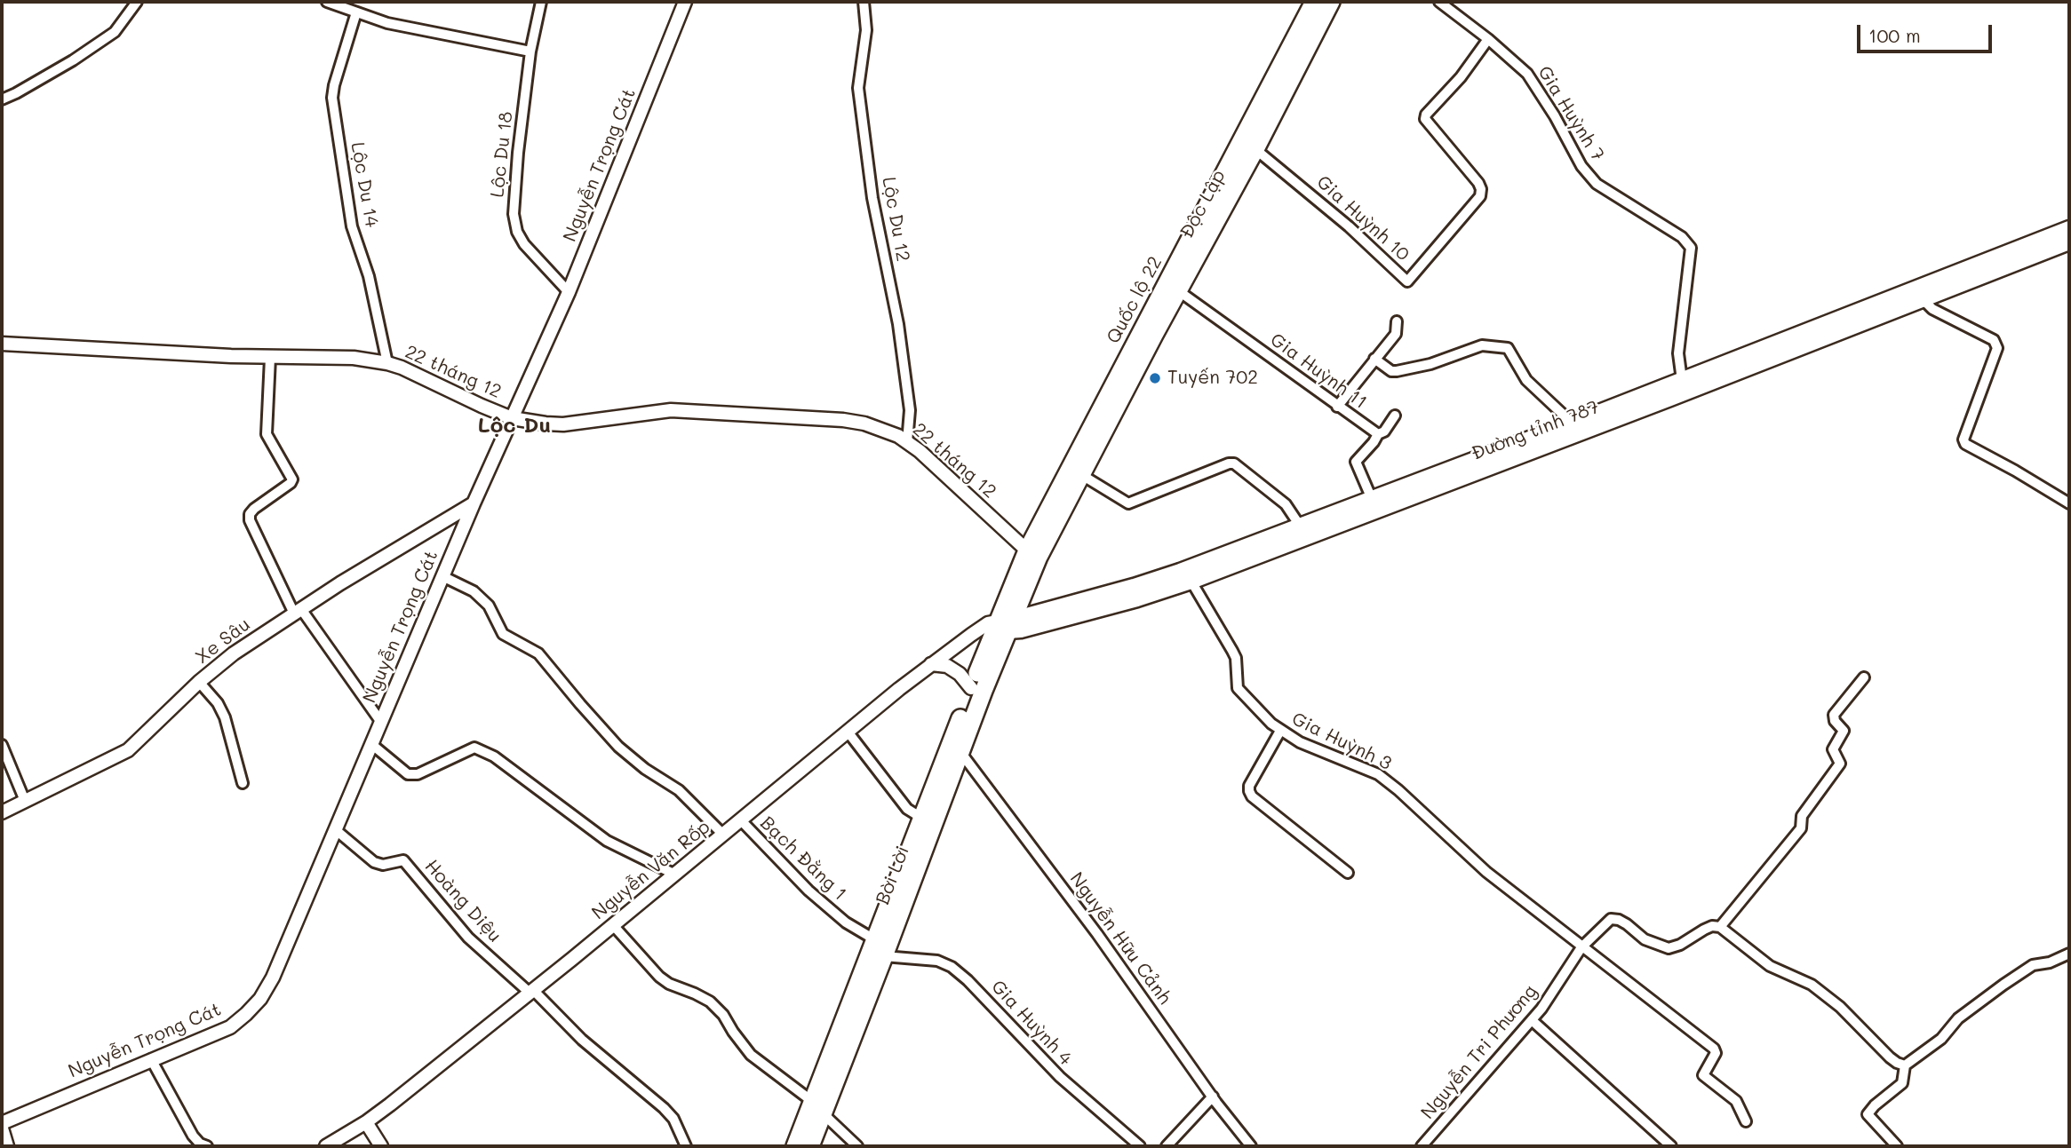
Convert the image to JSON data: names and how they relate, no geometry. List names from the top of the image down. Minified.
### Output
{"streets":{"highway":["Độc Lập","Quốc lộ 22","Bời Lời"],"main road":["Đường tỉnh 787"],"street":["Gia Huỳnh 7","Lộc Du 18","Nguyễn Trọng Cát","Lộc Du 14","Gia Huỳnh 10","Lộc Du 12","Gia Huỳnh 11","22 tháng 12","Xe Sâu","Gia Huỳnh 3","Bạch Đằng 1","Nguyễn Văn Rốp","Hoàng Diệu","Nguyễn Hữu Cảnh","Gia Huỳnh 4","Nguyễn Tri Phương"]},"crossings":[["Gia Huỳnh 7","Gia Huỳnh 10"],["Gia Huỳnh 7","Đường tỉnh 787"],["Lộc Du 18","Nguyễn Trọng Cát"],["Nguyễn Trọng Cát","22 tháng 12"],["Nguyễn Trọng Cát","Xe Sâu"],["Nguyễn Trọng Cát","Hoàng Diệu"],["Lộc Du 14","22 tháng 12"],["Độc Lập","Gia Huỳnh 10"],["Độc Lập","Quốc lộ 22"],["Độc Lập","Gia Huỳnh 11"],["Độc Lập","22 tháng 12"],["Lộc Du 12","22 tháng 12"],["Quốc lộ 22","22 tháng 12"],["Quốc lộ 22","Đường tỉnh 787"],["Quốc lộ 22","Nguyễn Văn Rốp"],["Quốc lộ 22","Bời Lời"],["Đường tỉnh 787","Gia Huỳnh 3"],["Đường tỉnh 787","Nguyễn Văn Rốp"],["Đường tỉnh 787","Bời Lời"],["Gia Huỳnh 3","Nguyễn Tri Phương"],["Bạch Đằng 1","Nguyễn Văn Rốp"],["Bạch Đằng 1","Bời Lời"],["Nguyễn Văn Rốp","Bời Lời"],["Nguyễn Văn Rốp","Hoàng Diệu"],["Bời Lời","Nguyễn Hữu Cảnh"],["Bời Lời","Gia Huỳnh 4"]],"districts":["Lộc Du"],"places":["Tuyến 702"],"scale_bar":"100 m"}
